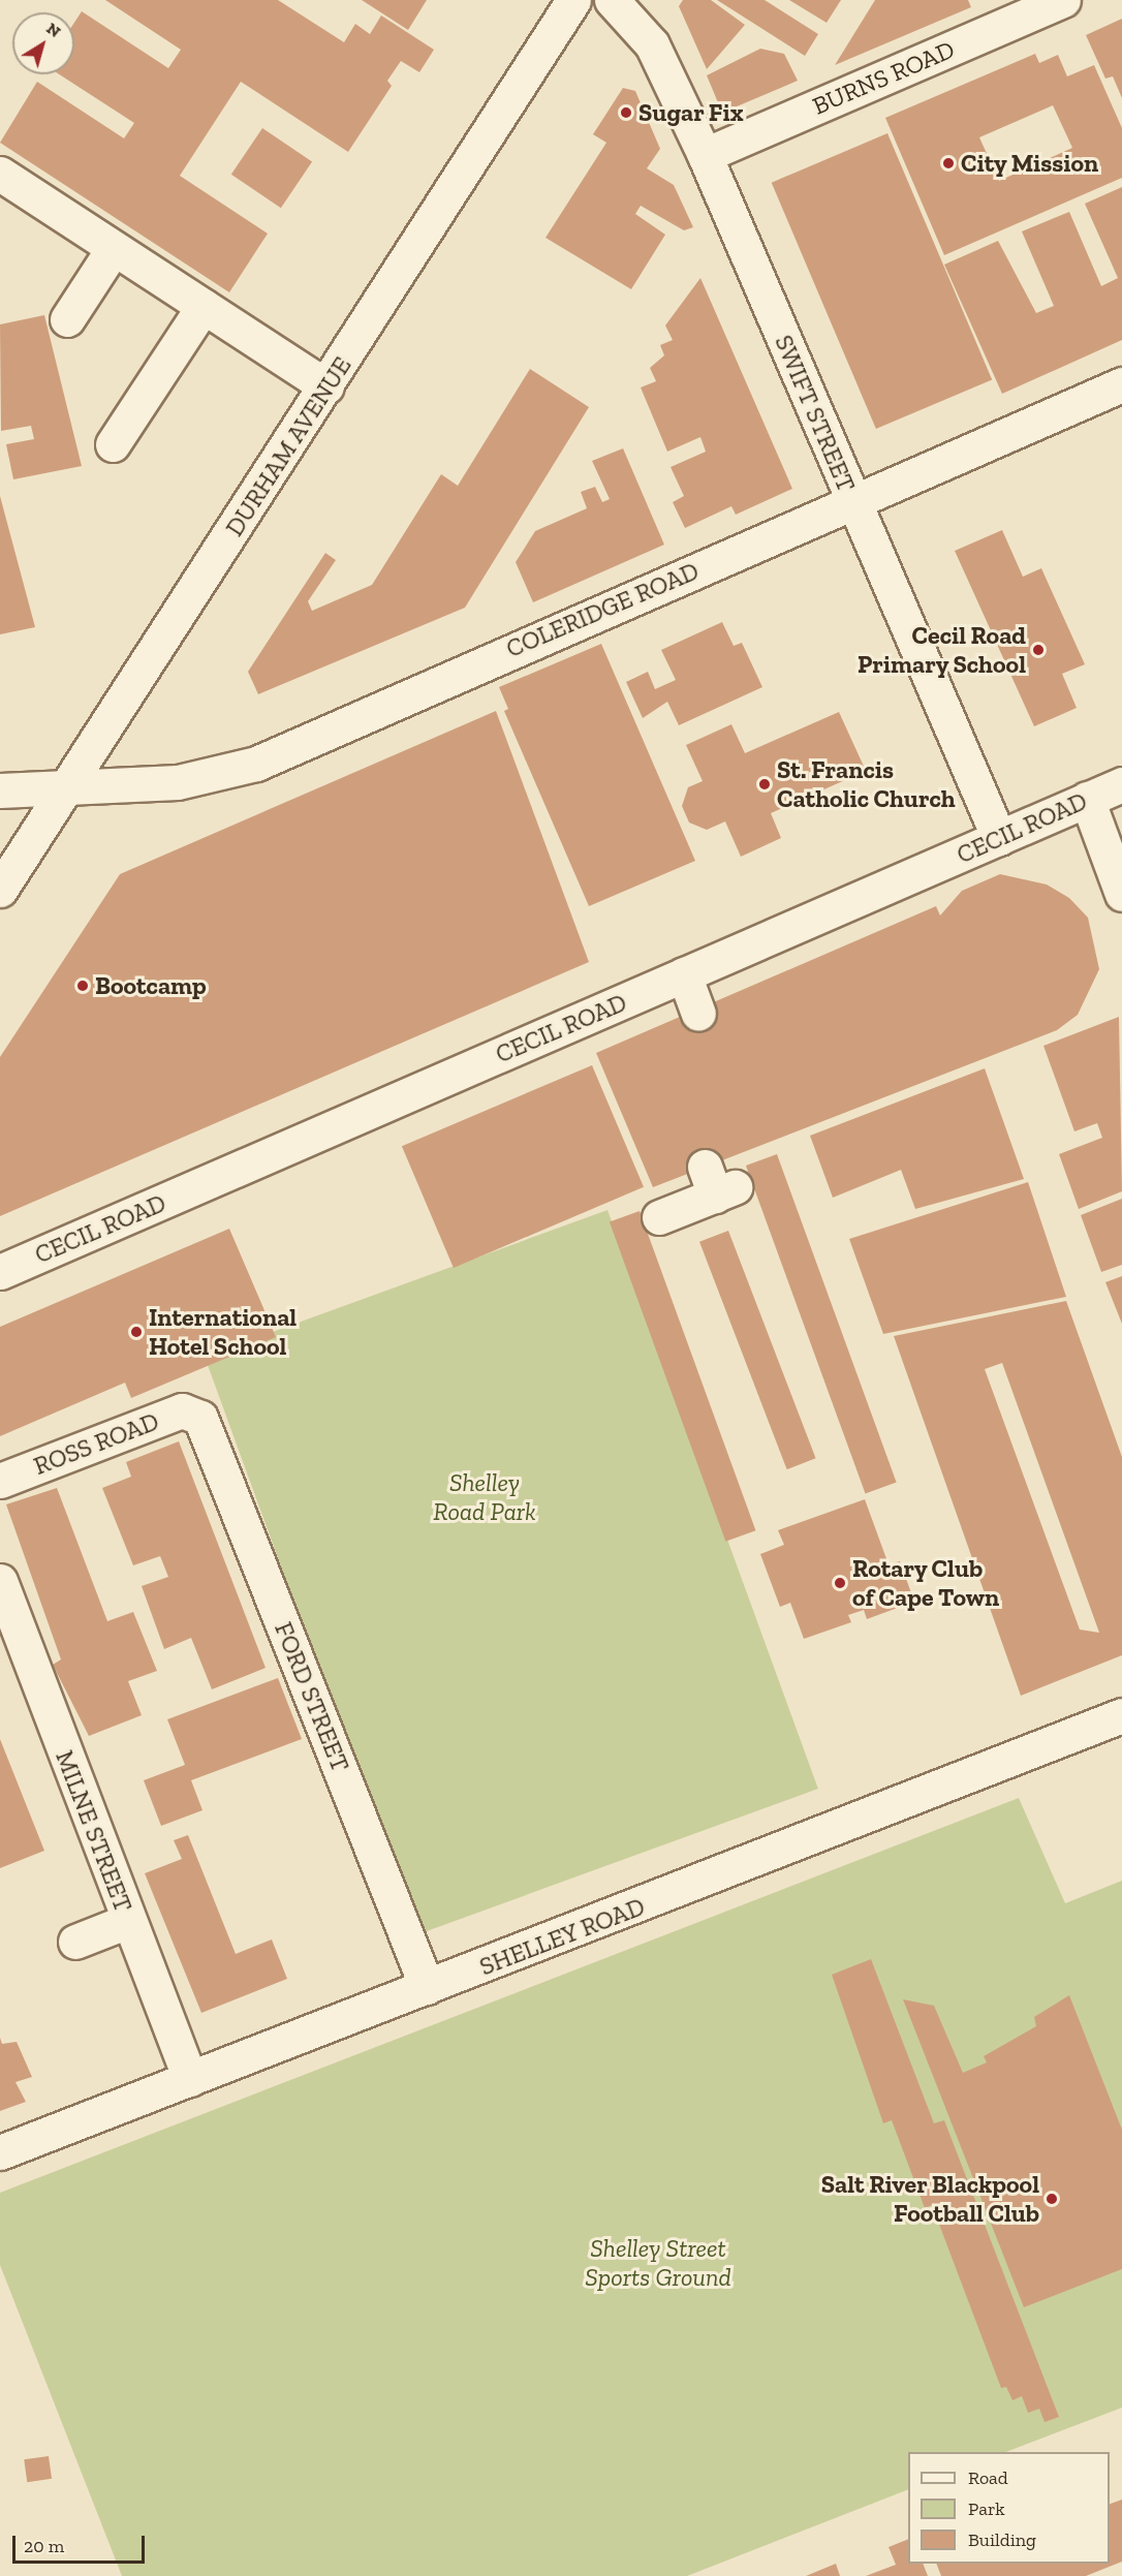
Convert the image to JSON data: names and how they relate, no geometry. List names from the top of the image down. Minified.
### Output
{"streets":{"street":["BURNS ROAD","SWIFT STREET","DURHAM AVENUE","COLERIDGE ROAD","CECIL ROAD","ROSS ROAD","FORD STREET","MILNE STREET","SHELLEY ROAD"]},"crossings":[["BURNS ROAD","SWIFT STREET"],["SWIFT STREET","COLERIDGE ROAD"],["SWIFT STREET","CECIL ROAD"],["DURHAM AVENUE","COLERIDGE ROAD"],["ROSS ROAD","FORD STREET"],["FORD STREET","SHELLEY ROAD"],["MILNE STREET","SHELLEY ROAD"]],"parks":["Shelley Road Park","Shelley Street Sports Ground"],"places":["Sugar Fix","City Mission","Cecil Road Primary School","St. Francis Catholic Church","Bootcamp","International Hotel School","Rotary Club of Cape Town","Salt River Blackpool Football Club"],"legend":["Road","Park","Building"],"scale_bar":"20 m","north":"top right"}
